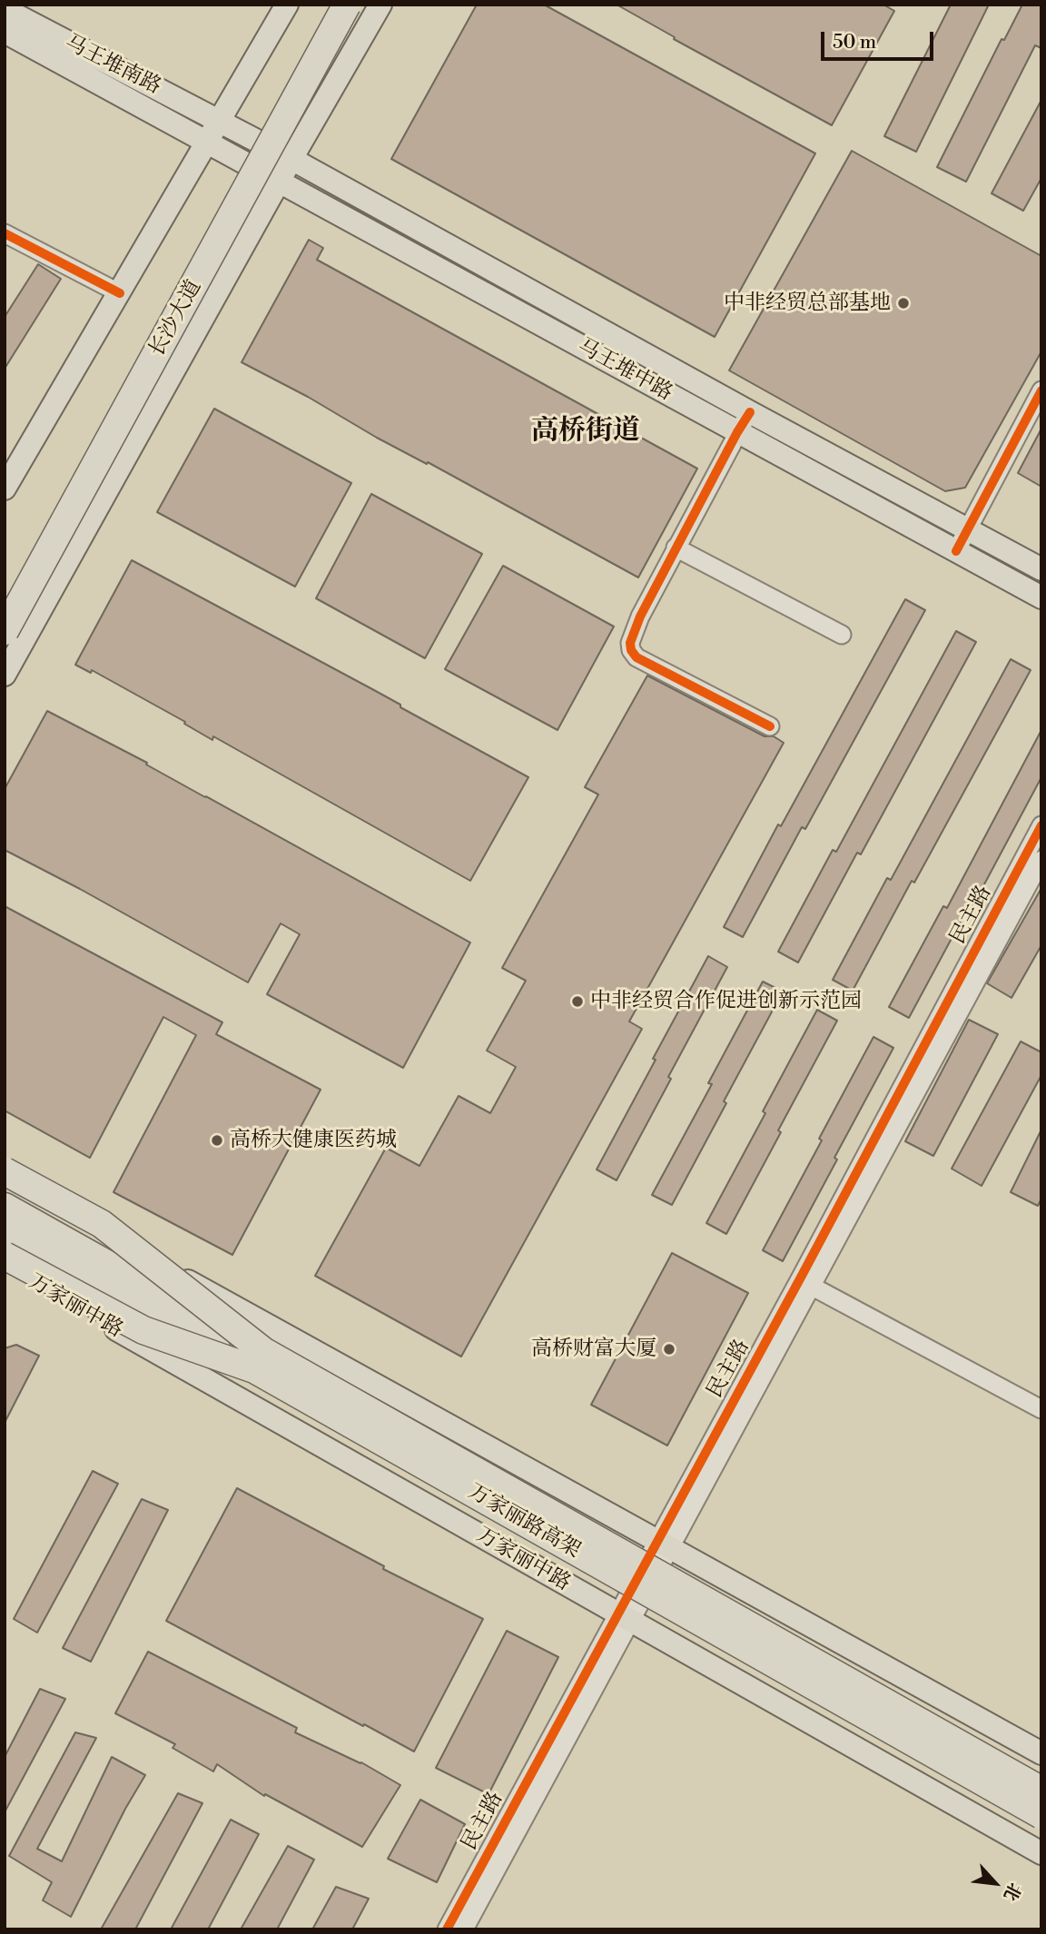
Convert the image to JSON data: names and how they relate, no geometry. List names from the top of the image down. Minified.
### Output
{"streets":{"highway":["长沙大道","万家丽路高架"],"main road":["马王堆南路","马王堆中路","万家丽中路"],"street":["民主路"]},"crossings":[["马王堆南路","马王堆中路"],["民主路","万家丽中路"]],"districts":["高桥街道"],"places":["中非经贸总部基地","中非经贸合作促进创新示范园","高桥大健康医药城","高桥财富大厦"],"scale_bar":"50 m","north":"bottom right"}
